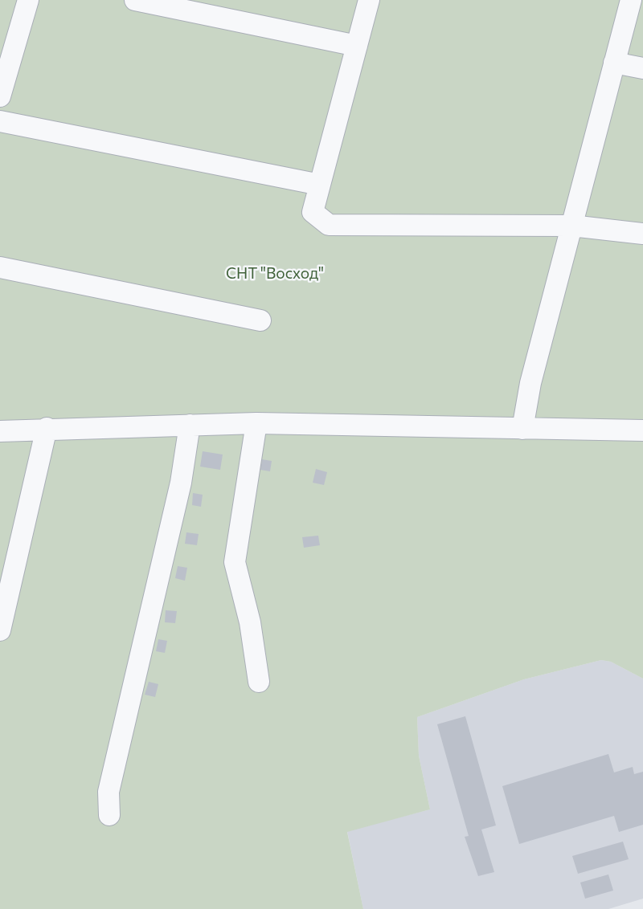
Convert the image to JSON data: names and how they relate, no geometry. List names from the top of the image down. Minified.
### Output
{"parks":["СНТ \"Восход\""]}
